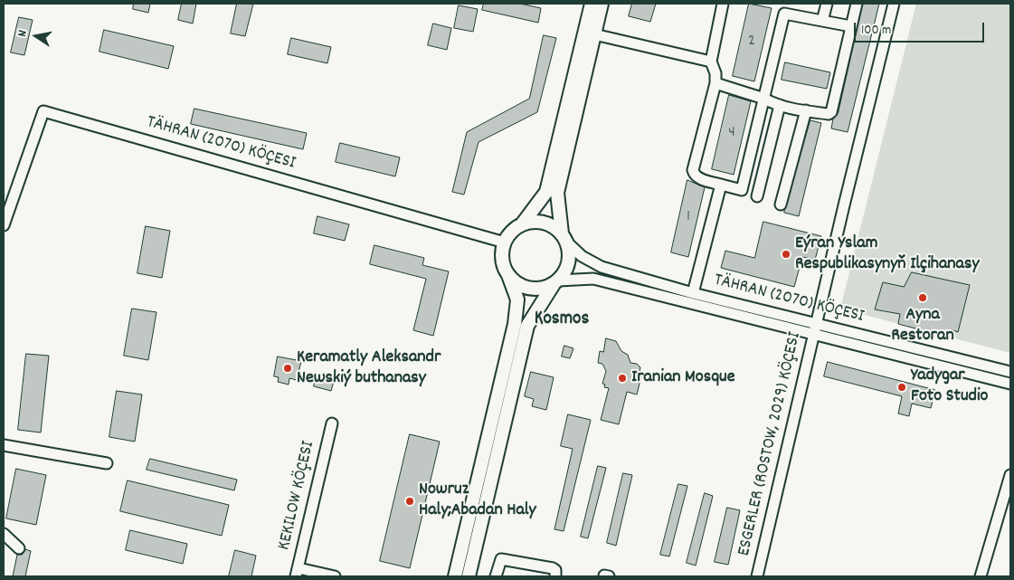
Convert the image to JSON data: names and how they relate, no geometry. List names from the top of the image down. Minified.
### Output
{"streets":{"street":["TÄHRAN (2070) KÖÇESI","ESGERLER (ROSTOW, 2029) KÖÇESI","KEKILOW KÖÇESI"]},"crossings":[["TÄHRAN (2070) KÖÇESI","ESGERLER (ROSTOW, 2029) KÖÇESI"]],"districts":["Kosmos"],"places":["Eýran Yslam Respublikasynyň Ilçihanasy","Ayna Restoran","Keramatly Aleksandr Newskiý buthanasy","Iranian Mosque","Yadygar Foto Studio","Nowruz Haly;Abadan Haly"],"house_numbers":["2","4","1"],"scale_bar":"100 m","north":"left"}
